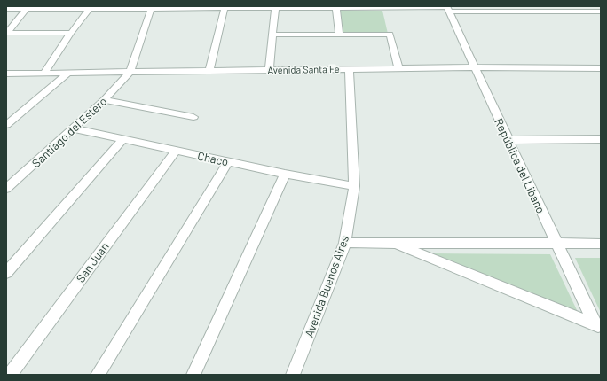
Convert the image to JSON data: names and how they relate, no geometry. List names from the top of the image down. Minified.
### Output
{"streets":{"street":["Avenida Santa Fe","Santiago del Estero","Chaco","República del Libano","San Juan","Avenida Buenos Aires"]},"crossings":[["Avenida Santa Fe","Santiago del Estero"],["Avenida Santa Fe","República del Libano"],["Avenida Santa Fe","Avenida Buenos Aires"],["Santiago del Estero","Chaco"],["Chaco","San Juan"],["Chaco","Avenida Buenos Aires"]]}
